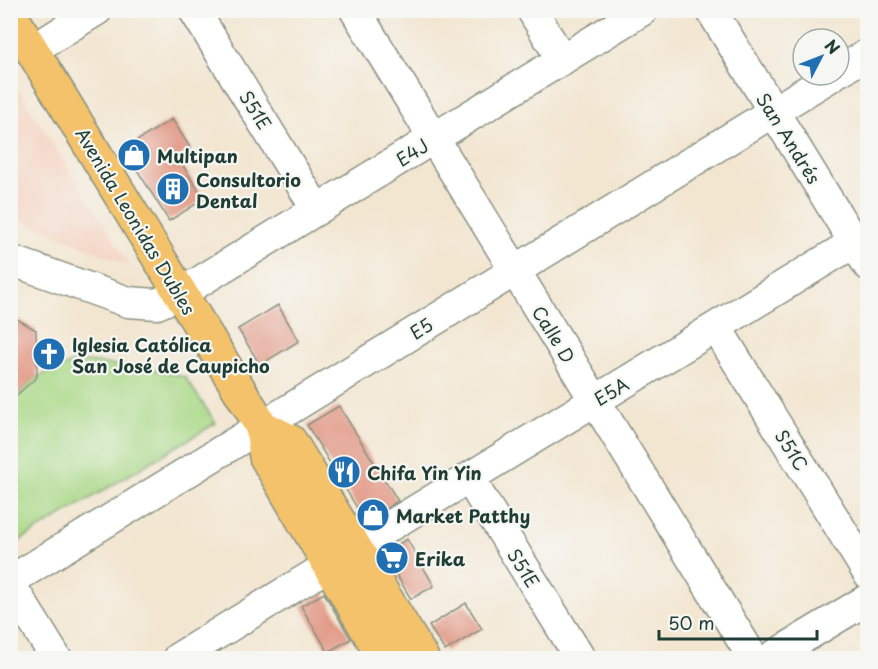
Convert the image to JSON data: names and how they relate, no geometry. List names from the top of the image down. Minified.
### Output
{"streets":{"main road":["Avenida Leonidas Dubles"],"street":["S51E","San Andrés","E4J","E5","Calle D","E5A","S51C"]},"crossings":[["S51E","E4J"],["S51E","E5A"],["San Andrés","E5"],["San Andrés","E5A"],["E4J","Avenida Leonidas Dubles"],["E4J","Calle D"],["Avenida Leonidas Dubles","E5"],["E5","Calle D"],["Calle D","E5A"],["E5A","S51C"]],"places":{"shop":["Multipan","Market Patthy"],"building":["Consultorio Dental"],"church":["Iglesia Católica San José de Caupicho"],"restaurant":["Chifa Yin Yin"],"supermarket":["Erika"]},"scale_bar":"50 m","north":"top right"}
